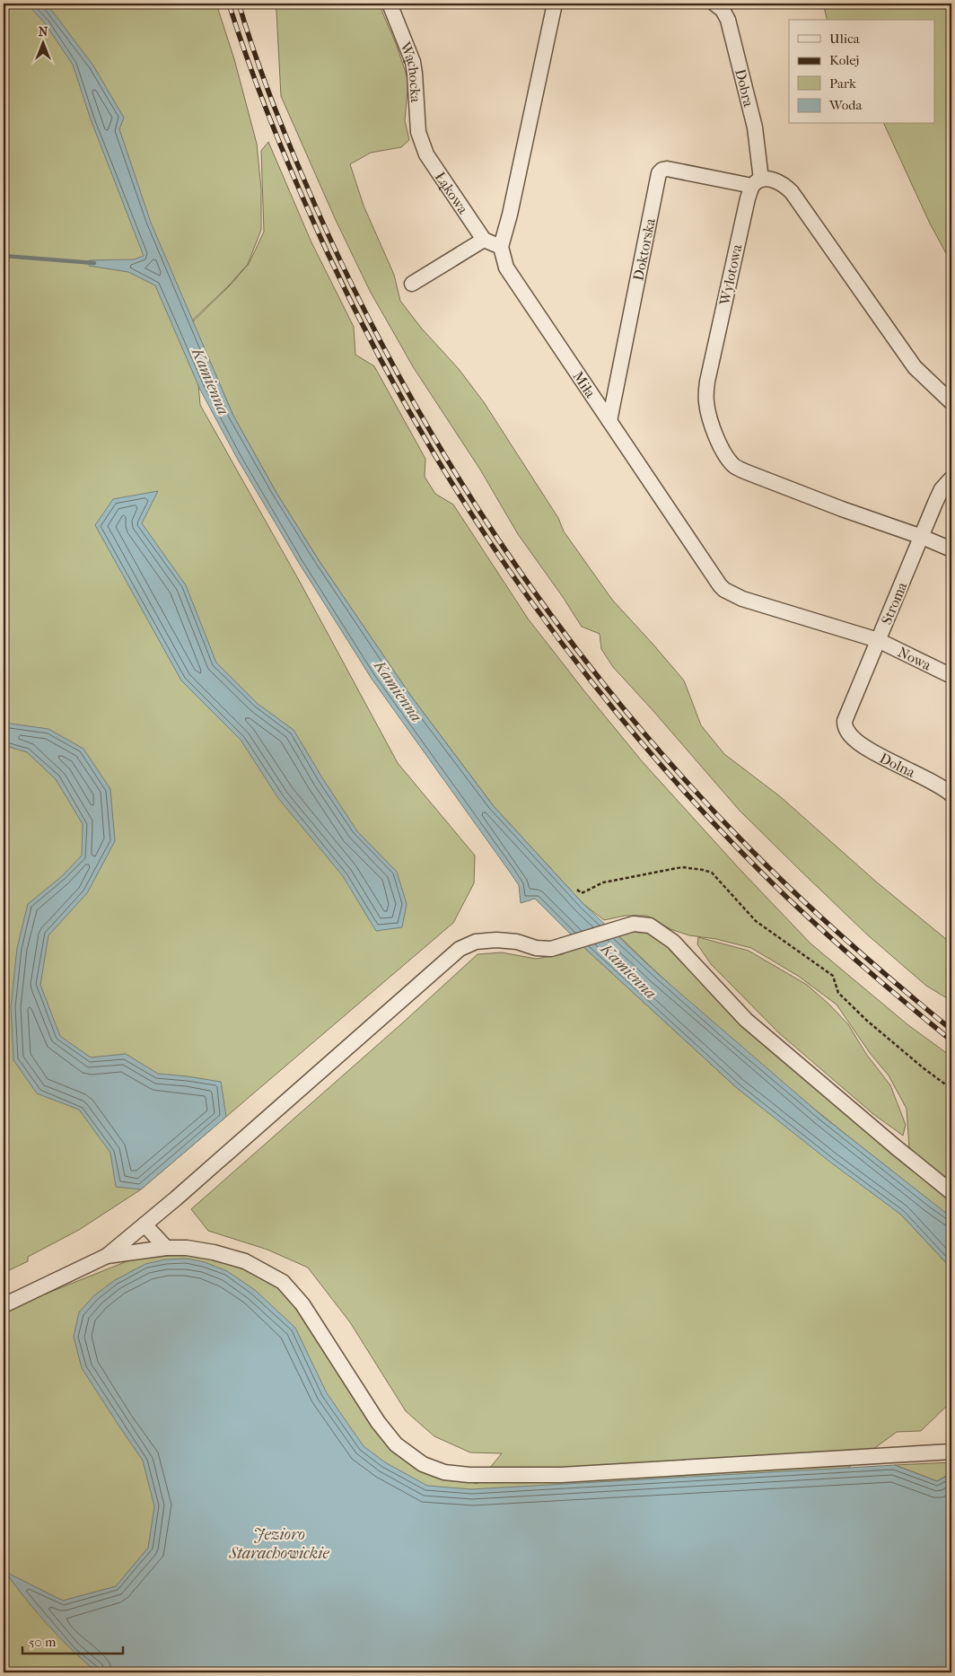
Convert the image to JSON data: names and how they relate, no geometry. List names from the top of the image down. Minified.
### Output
{"streets":{"street":["Wąchocka","Dobra","Łąkowa","Doktorska","Wylotowa","Miła","Stroma","Nowa","Dolna"]},"crossings":[["Wąchocka","Łąkowa"],["Dobra","Doktorska"],["Dobra","Wylotowa"],["Doktorska","Wylotowa"],["Doktorska","Miła"],["Wylotowa","Stroma"],["Miła","Stroma"],["Miła","Nowa"],["Stroma","Nowa"],["Stroma","Dolna"]],"water":["Kamienna","Jezioro Starachowickie"],"legend":["Ulica","Kolej","Park","Woda"],"scale_bar":"50 m","north":"top"}
